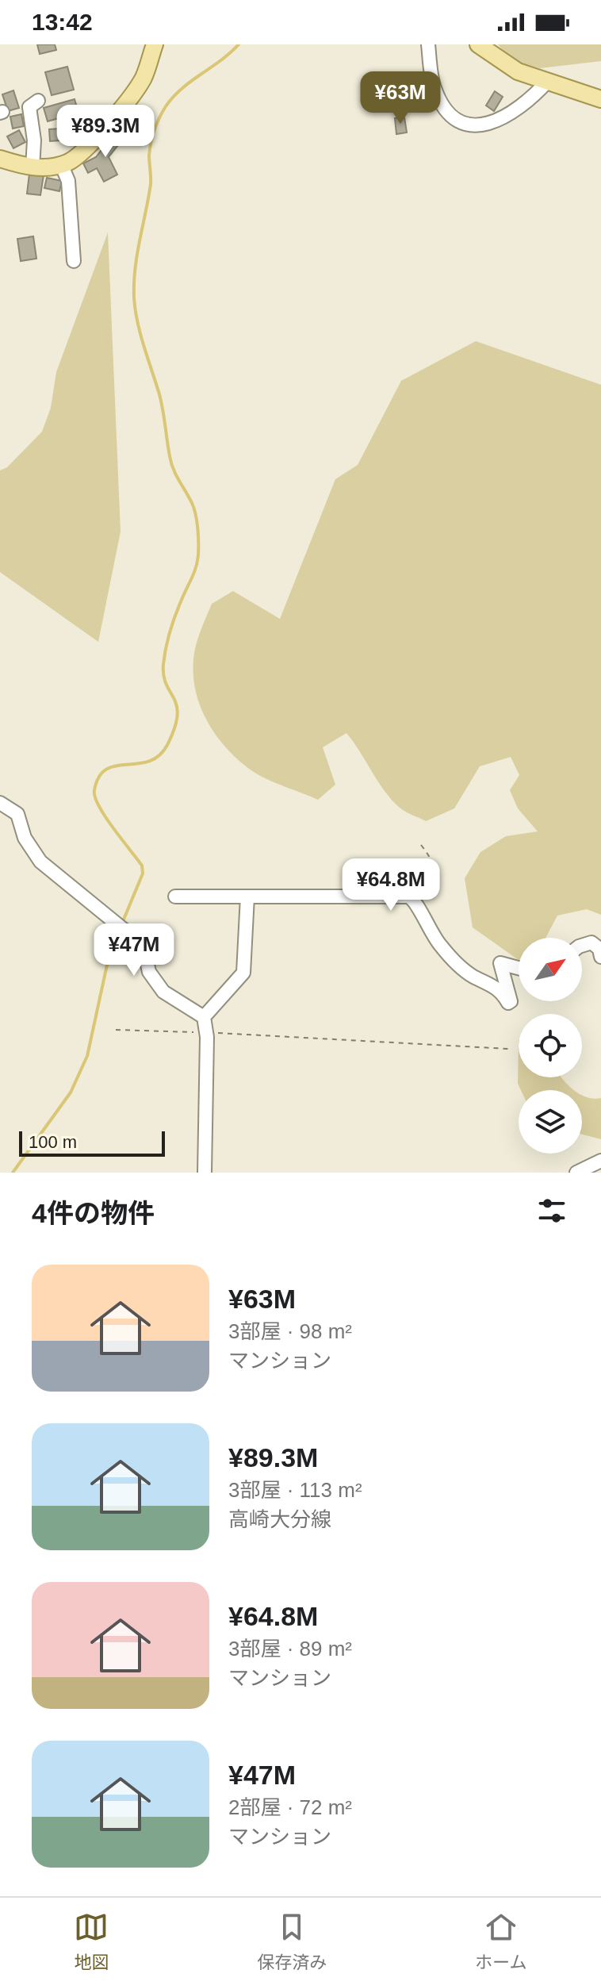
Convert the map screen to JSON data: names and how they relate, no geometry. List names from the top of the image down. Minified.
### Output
{"scale_bar":"100 m","north":"top right","page":{"status":"13:42","price":["¥63M","¥89.3M","¥64.8M","¥47M"],"scale":"100 m","heading":"4件の物件","list":[{"name":"¥63M","note":"3部屋 · 98 m² · マンション"},{"name":"¥89.3M","note":"3部屋 · 113 m² · 高崎大分線"},{"name":"¥64.8M","note":"3部屋 · 89 m² · マンション"},{"name":"¥47M","note":"2部屋 · 72 m² · マンション"}],"tabs":["地図","保存済み","ホーム"]}}
